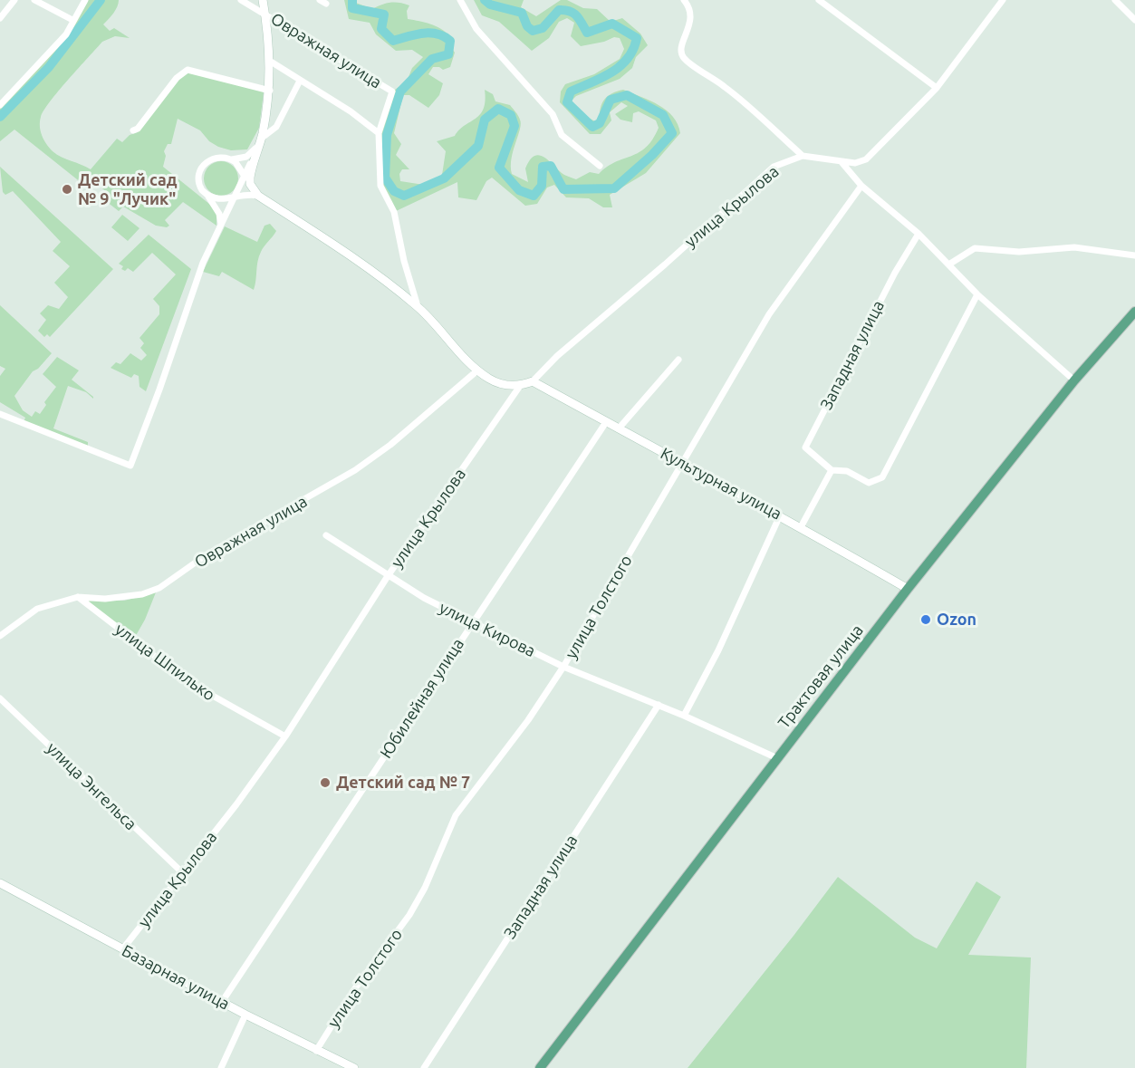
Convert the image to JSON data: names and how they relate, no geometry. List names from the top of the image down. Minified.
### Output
{"streets":{"main road":["Трактовая улица"],"street":["Овражная улица","улица Крылова","Западная улица","Культурная улица","улица Толстого","улица Кирова","улица Шпилько","Юбилейная улица","улица Энгельса","Базарная улица"]},"crossings":[["Овражная улица","улица Крылова"],["Овражная улица","улица Шпилько"],["улица Крылова","Культурная улица"],["улица Крылова","улица Кирова"],["улица Крылова","улица Шпилько"],["улица Крылова","улица Энгельса"],["улица Крылова","Базарная улица"],["Западная улица","улица Кирова"],["Культурная улица","улица Толстого"],["Культурная улица","Трактовая улица"],["Культурная улица","Юбилейная улица"],["улица Толстого","улица Кирова"],["улица Толстого","Базарная улица"],["улица Кирова","Трактовая улица"],["улица Кирова","Юбилейная улица"],["Юбилейная улица","Базарная улица"]],"places":["Детский сад № 9 \"Лучик\"","Ozon","Детский сад № 7"]}
